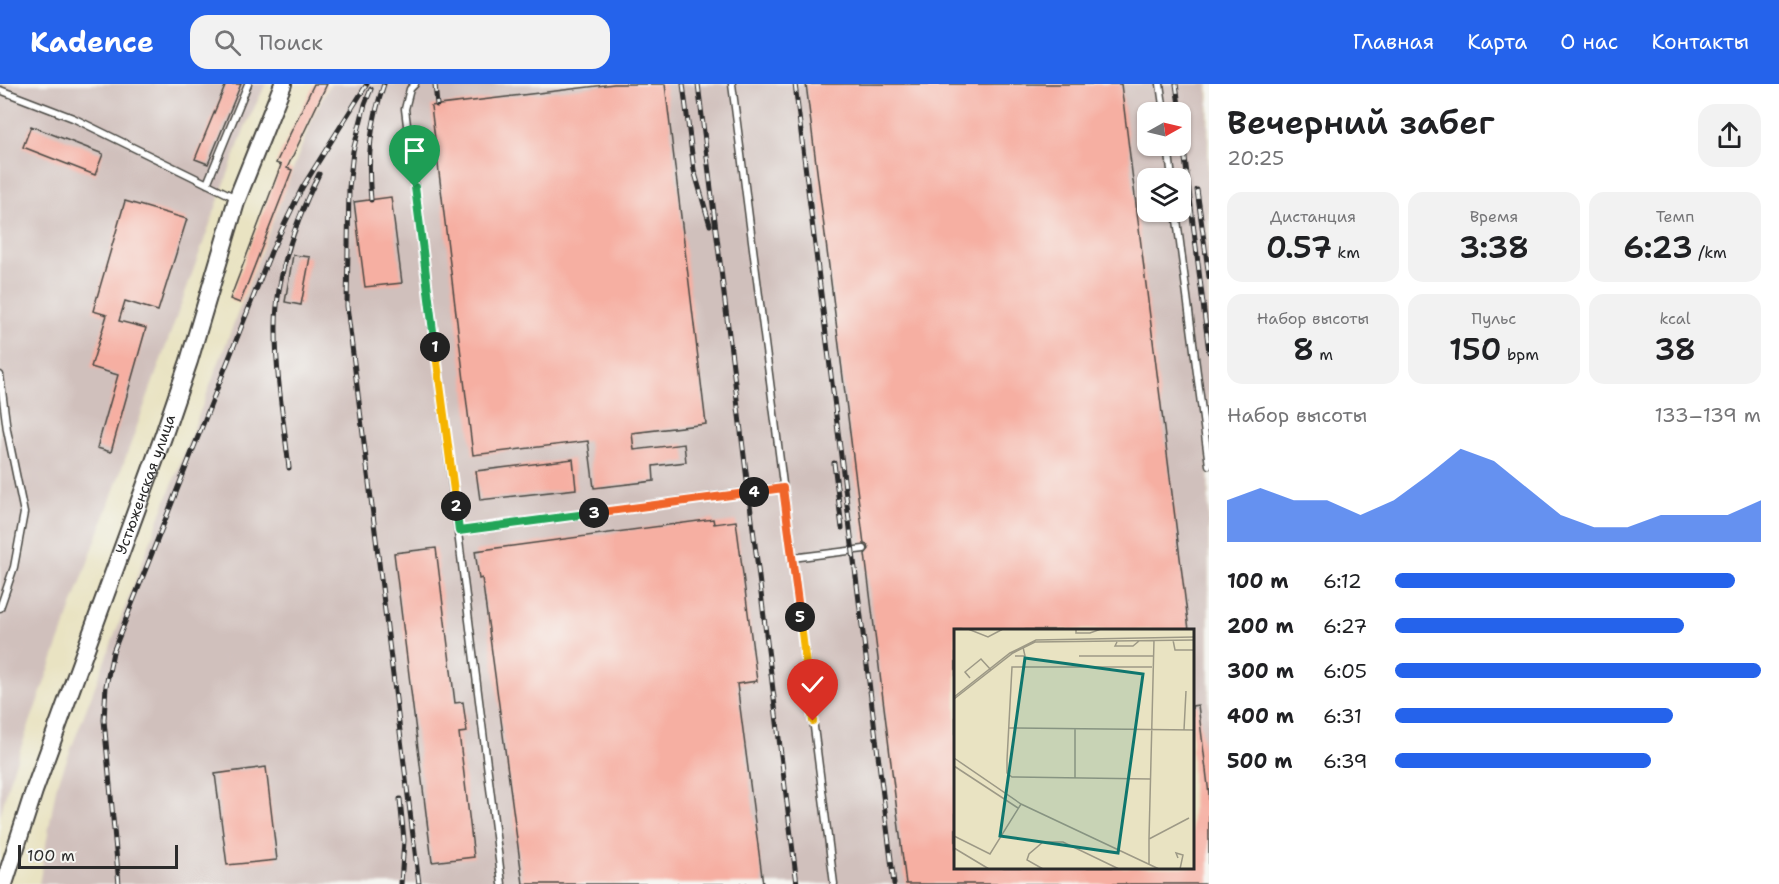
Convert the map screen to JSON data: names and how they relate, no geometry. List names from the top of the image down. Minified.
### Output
{"streets":{"main road":["Устюженская улица"]},"scale_bar":"100 m","north":"right","page":{"header":"Kadence","search":"Поиск","nav":["Главная","Карта","О нас","Контакты"],"heading":["Вечерний забег","20:25"],"stats":[["Дистанция","0.57 km"],["Время","3:38"],["Темп","6:23 /km"],["Набор высоты","8 m"],["Пульс","150 bpm"],["kcal","38"]],"pins":["1","4","2","3","5"],"chart":["Набор высоты","133–139 m"],"list":[{"name":"100 m","note":"6:12"},{"name":"200 m","note":"6:27"},{"name":"300 m","note":"6:05"},{"name":"400 m","note":"6:31"},{"name":"500 m","note":"6:39"}],"scale":"100 m"}}
